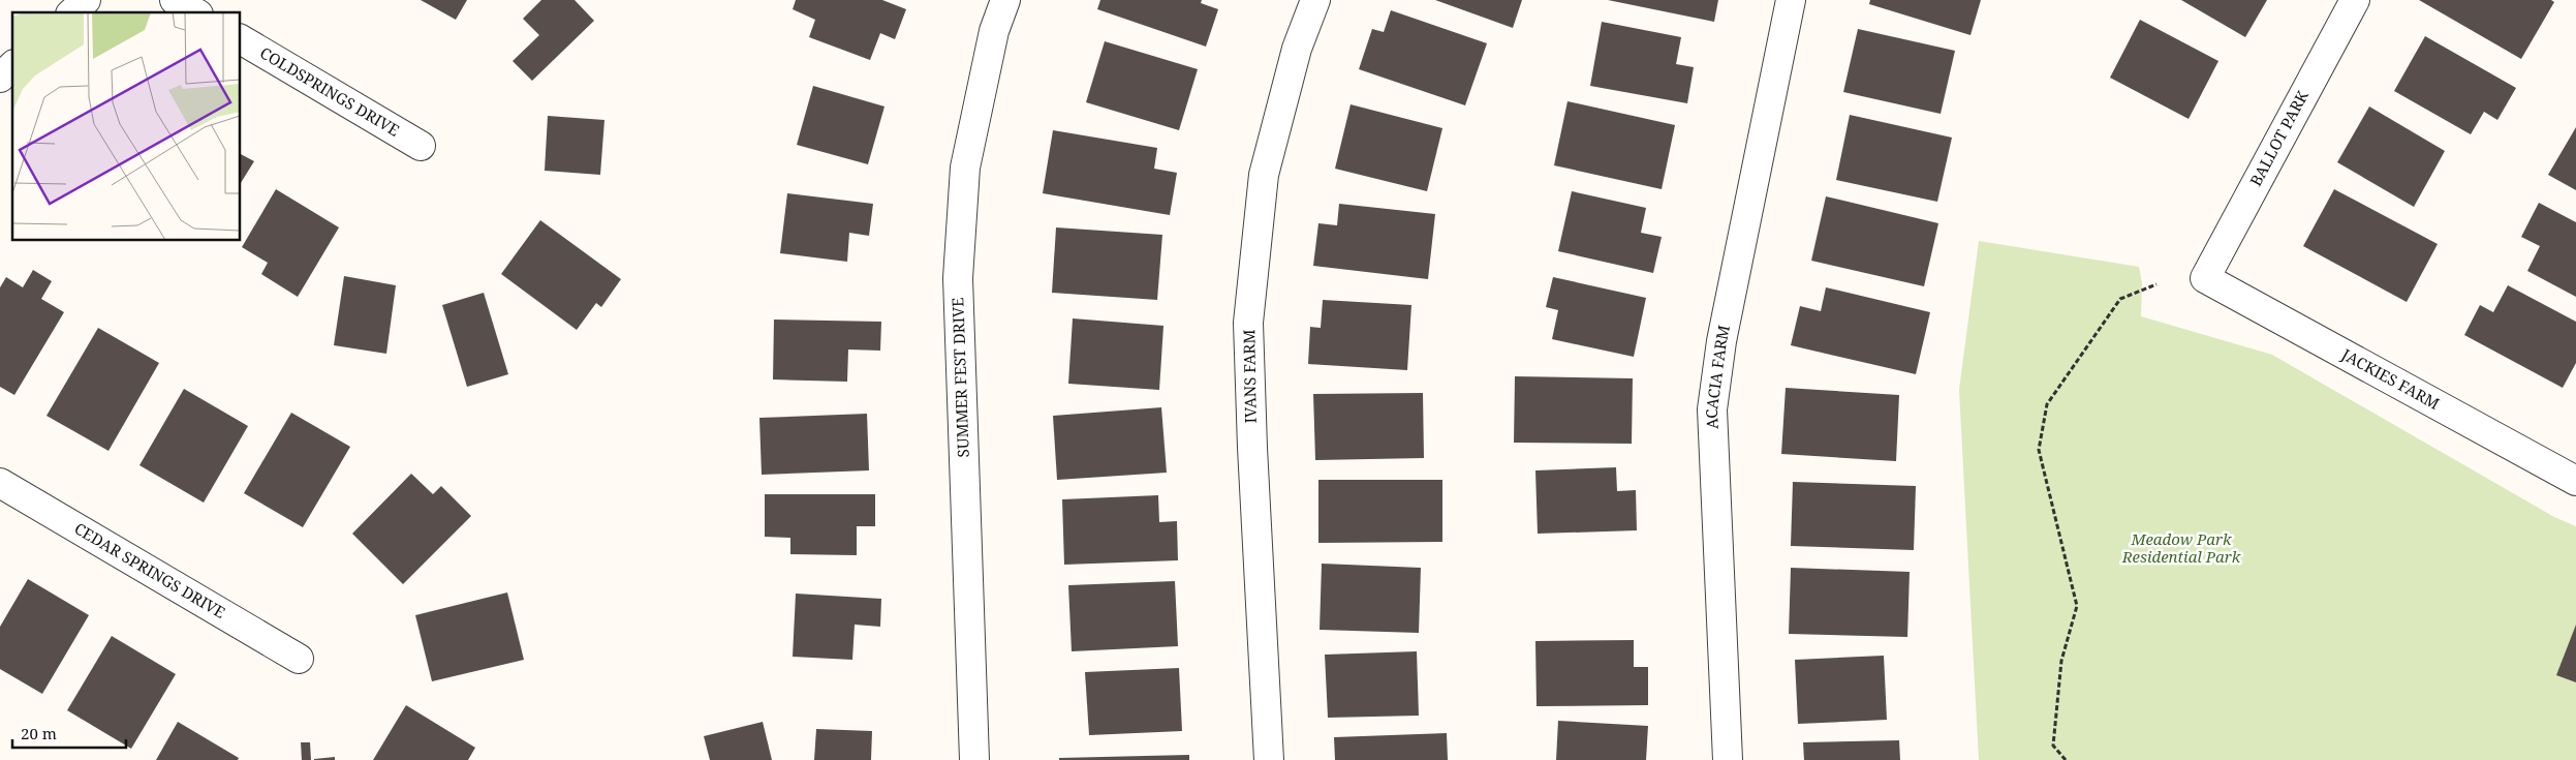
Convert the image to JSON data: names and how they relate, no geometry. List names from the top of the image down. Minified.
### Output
{"streets":{"street":["COLDSPRINGS DRIVE","BALLOT PARK","IVANS FARM","ACACIA FARM","SUMMER FEST DRIVE","JACKIES FARM","CEDAR SPRINGS DRIVE"]},"crossings":[["BALLOT PARK","JACKIES FARM"]],"parks":["Meadow Park Residential Park"],"scale_bar":"20 m"}
